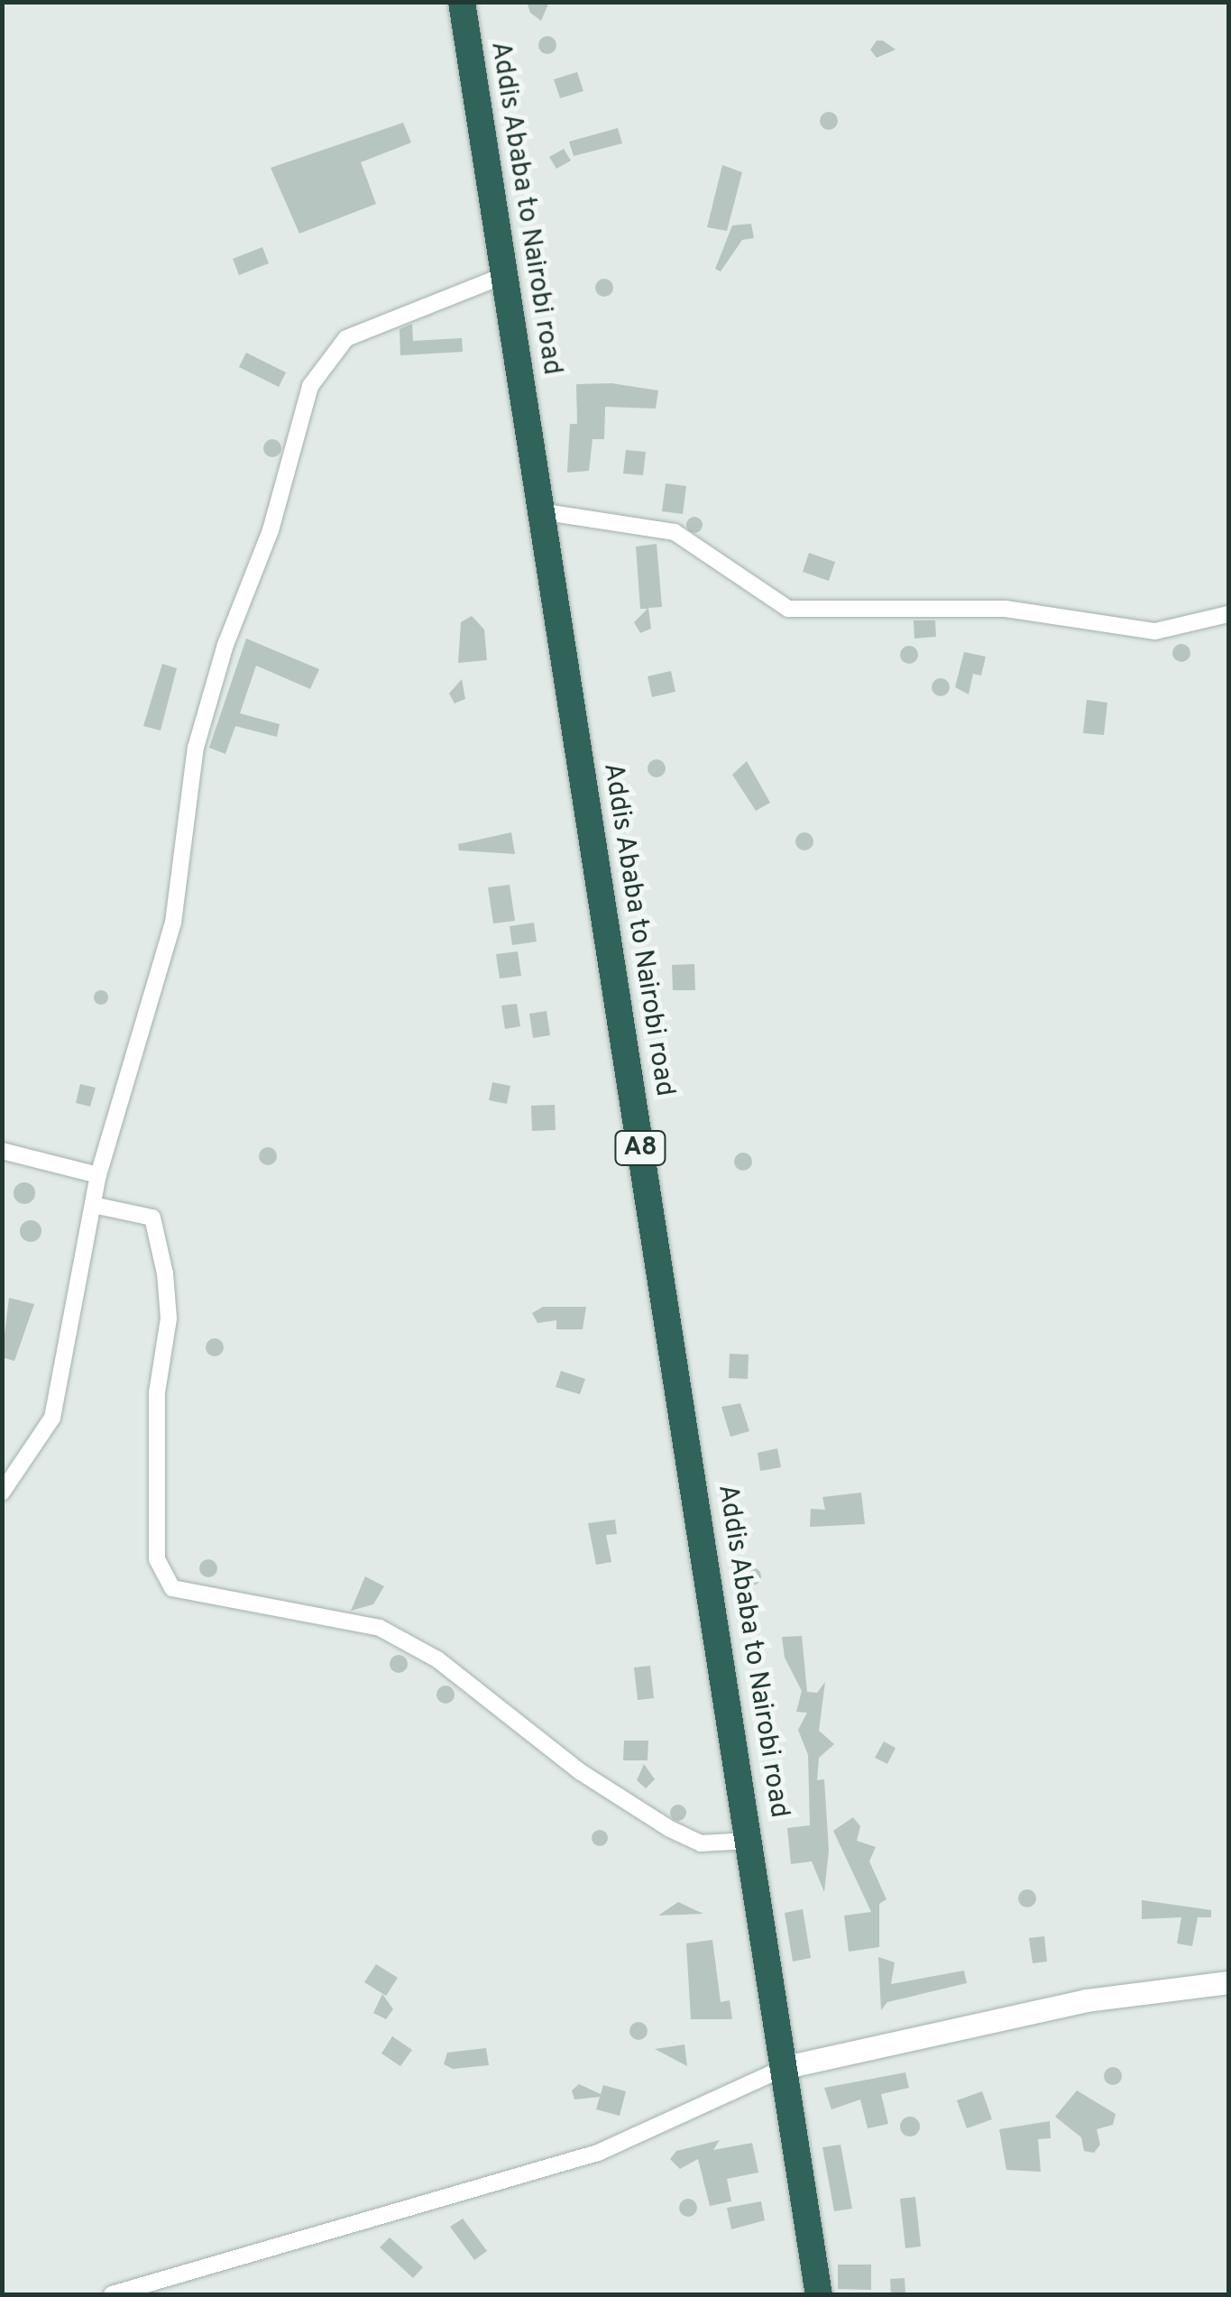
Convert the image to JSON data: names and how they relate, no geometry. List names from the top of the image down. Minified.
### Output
{"streets":{"highway":["Addis Ababa to Nairobi road","A8"]}}
